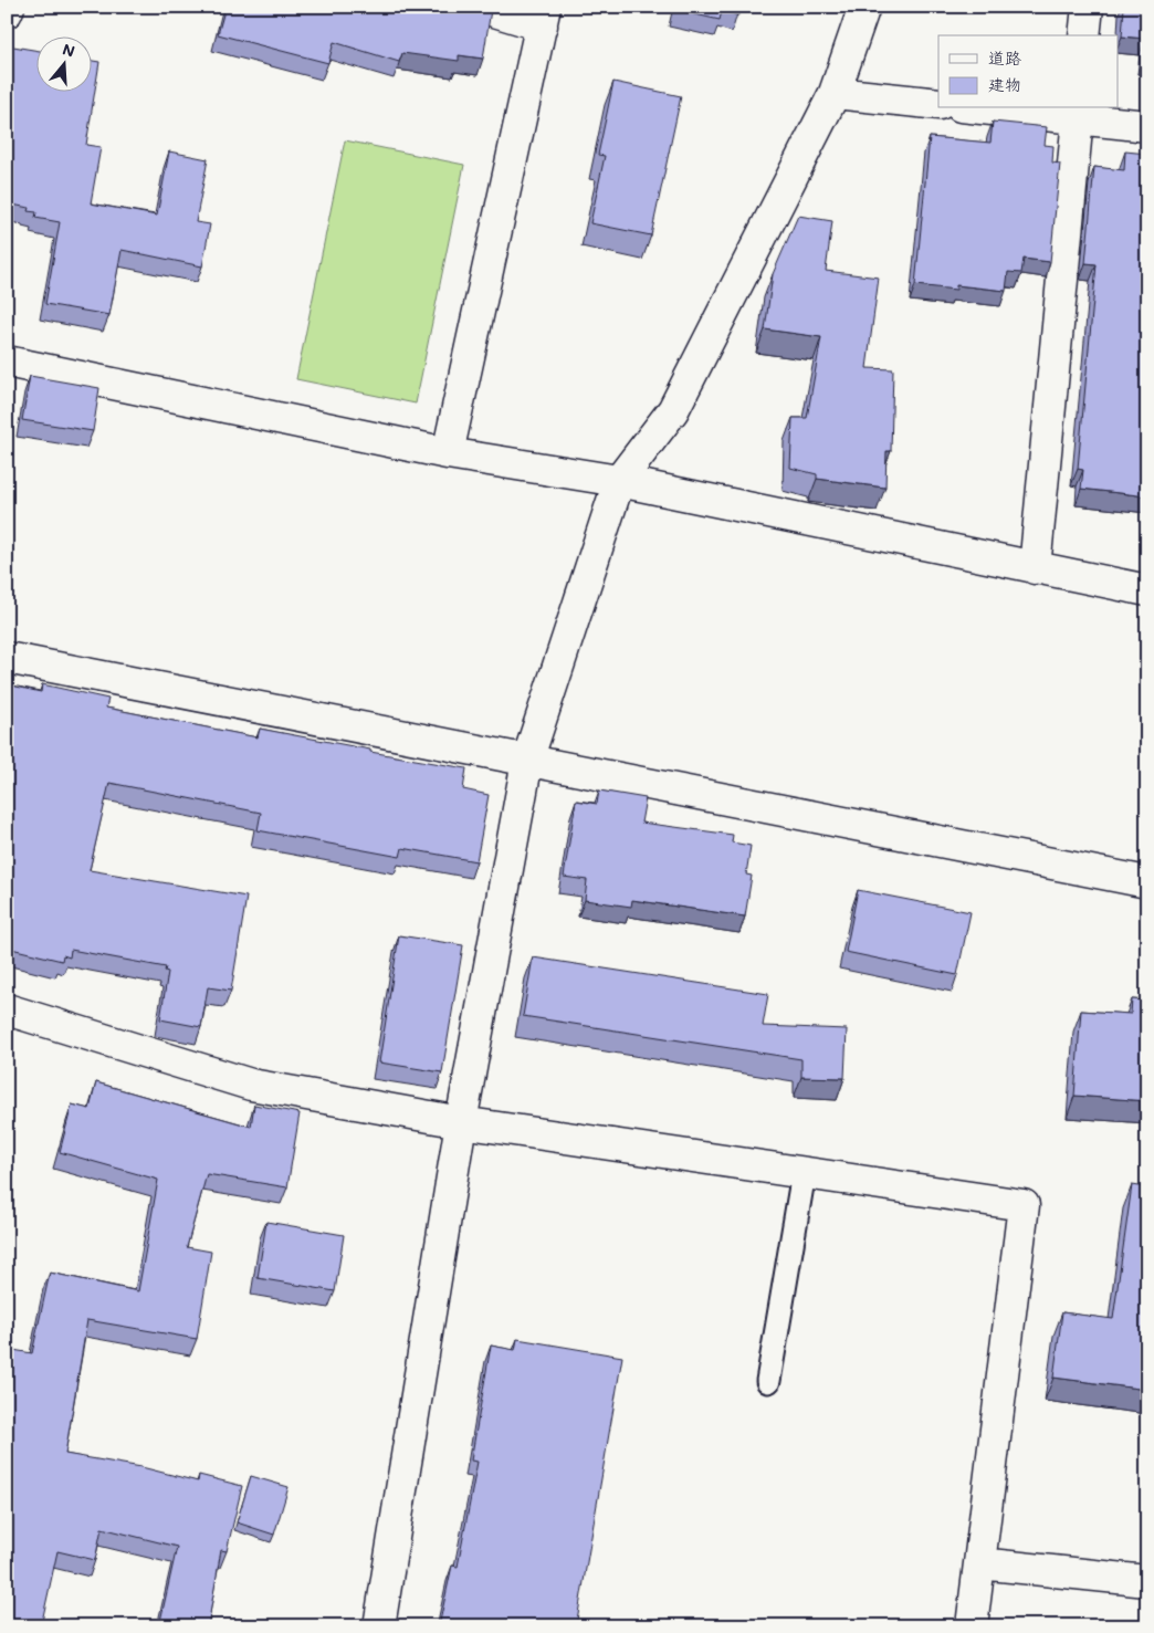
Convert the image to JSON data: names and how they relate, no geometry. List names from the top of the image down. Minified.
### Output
{"legend":["道路","建物"],"north":"top"}
